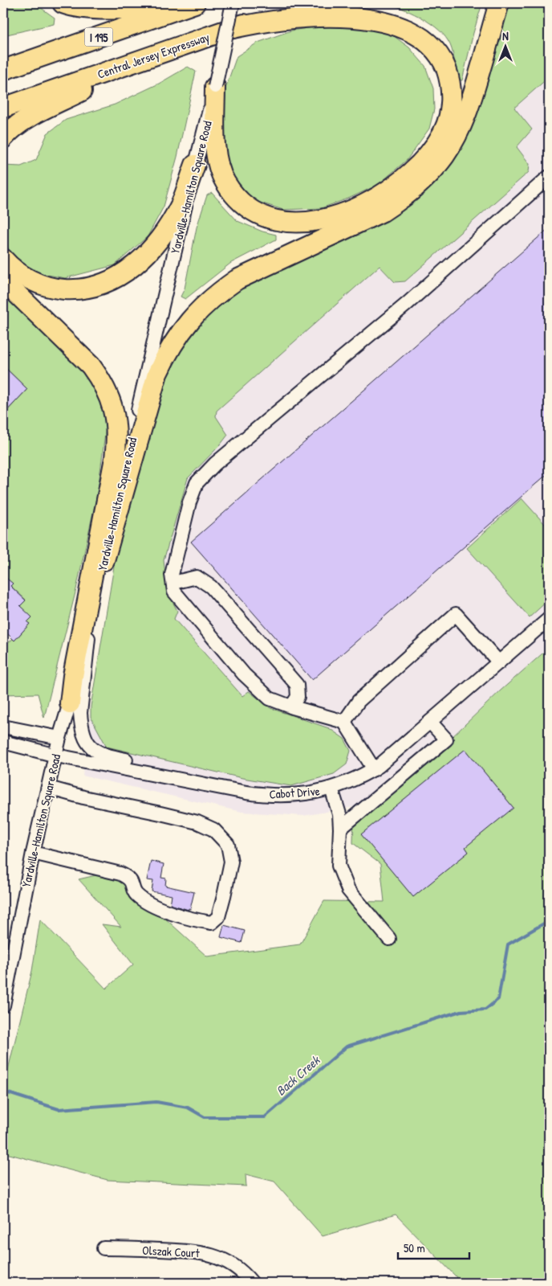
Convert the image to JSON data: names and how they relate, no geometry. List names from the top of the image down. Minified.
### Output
{"streets":{"highway":["I 195","Central Jersey Expressway"],"street":["Yardville-Hamilton Square Road","Cabot Drive","Olszak Court"]},"crossings":[["Yardville-Hamilton Square Road","Cabot Drive"]],"water":["Back Creek"],"scale_bar":"50 m","north":"top"}
